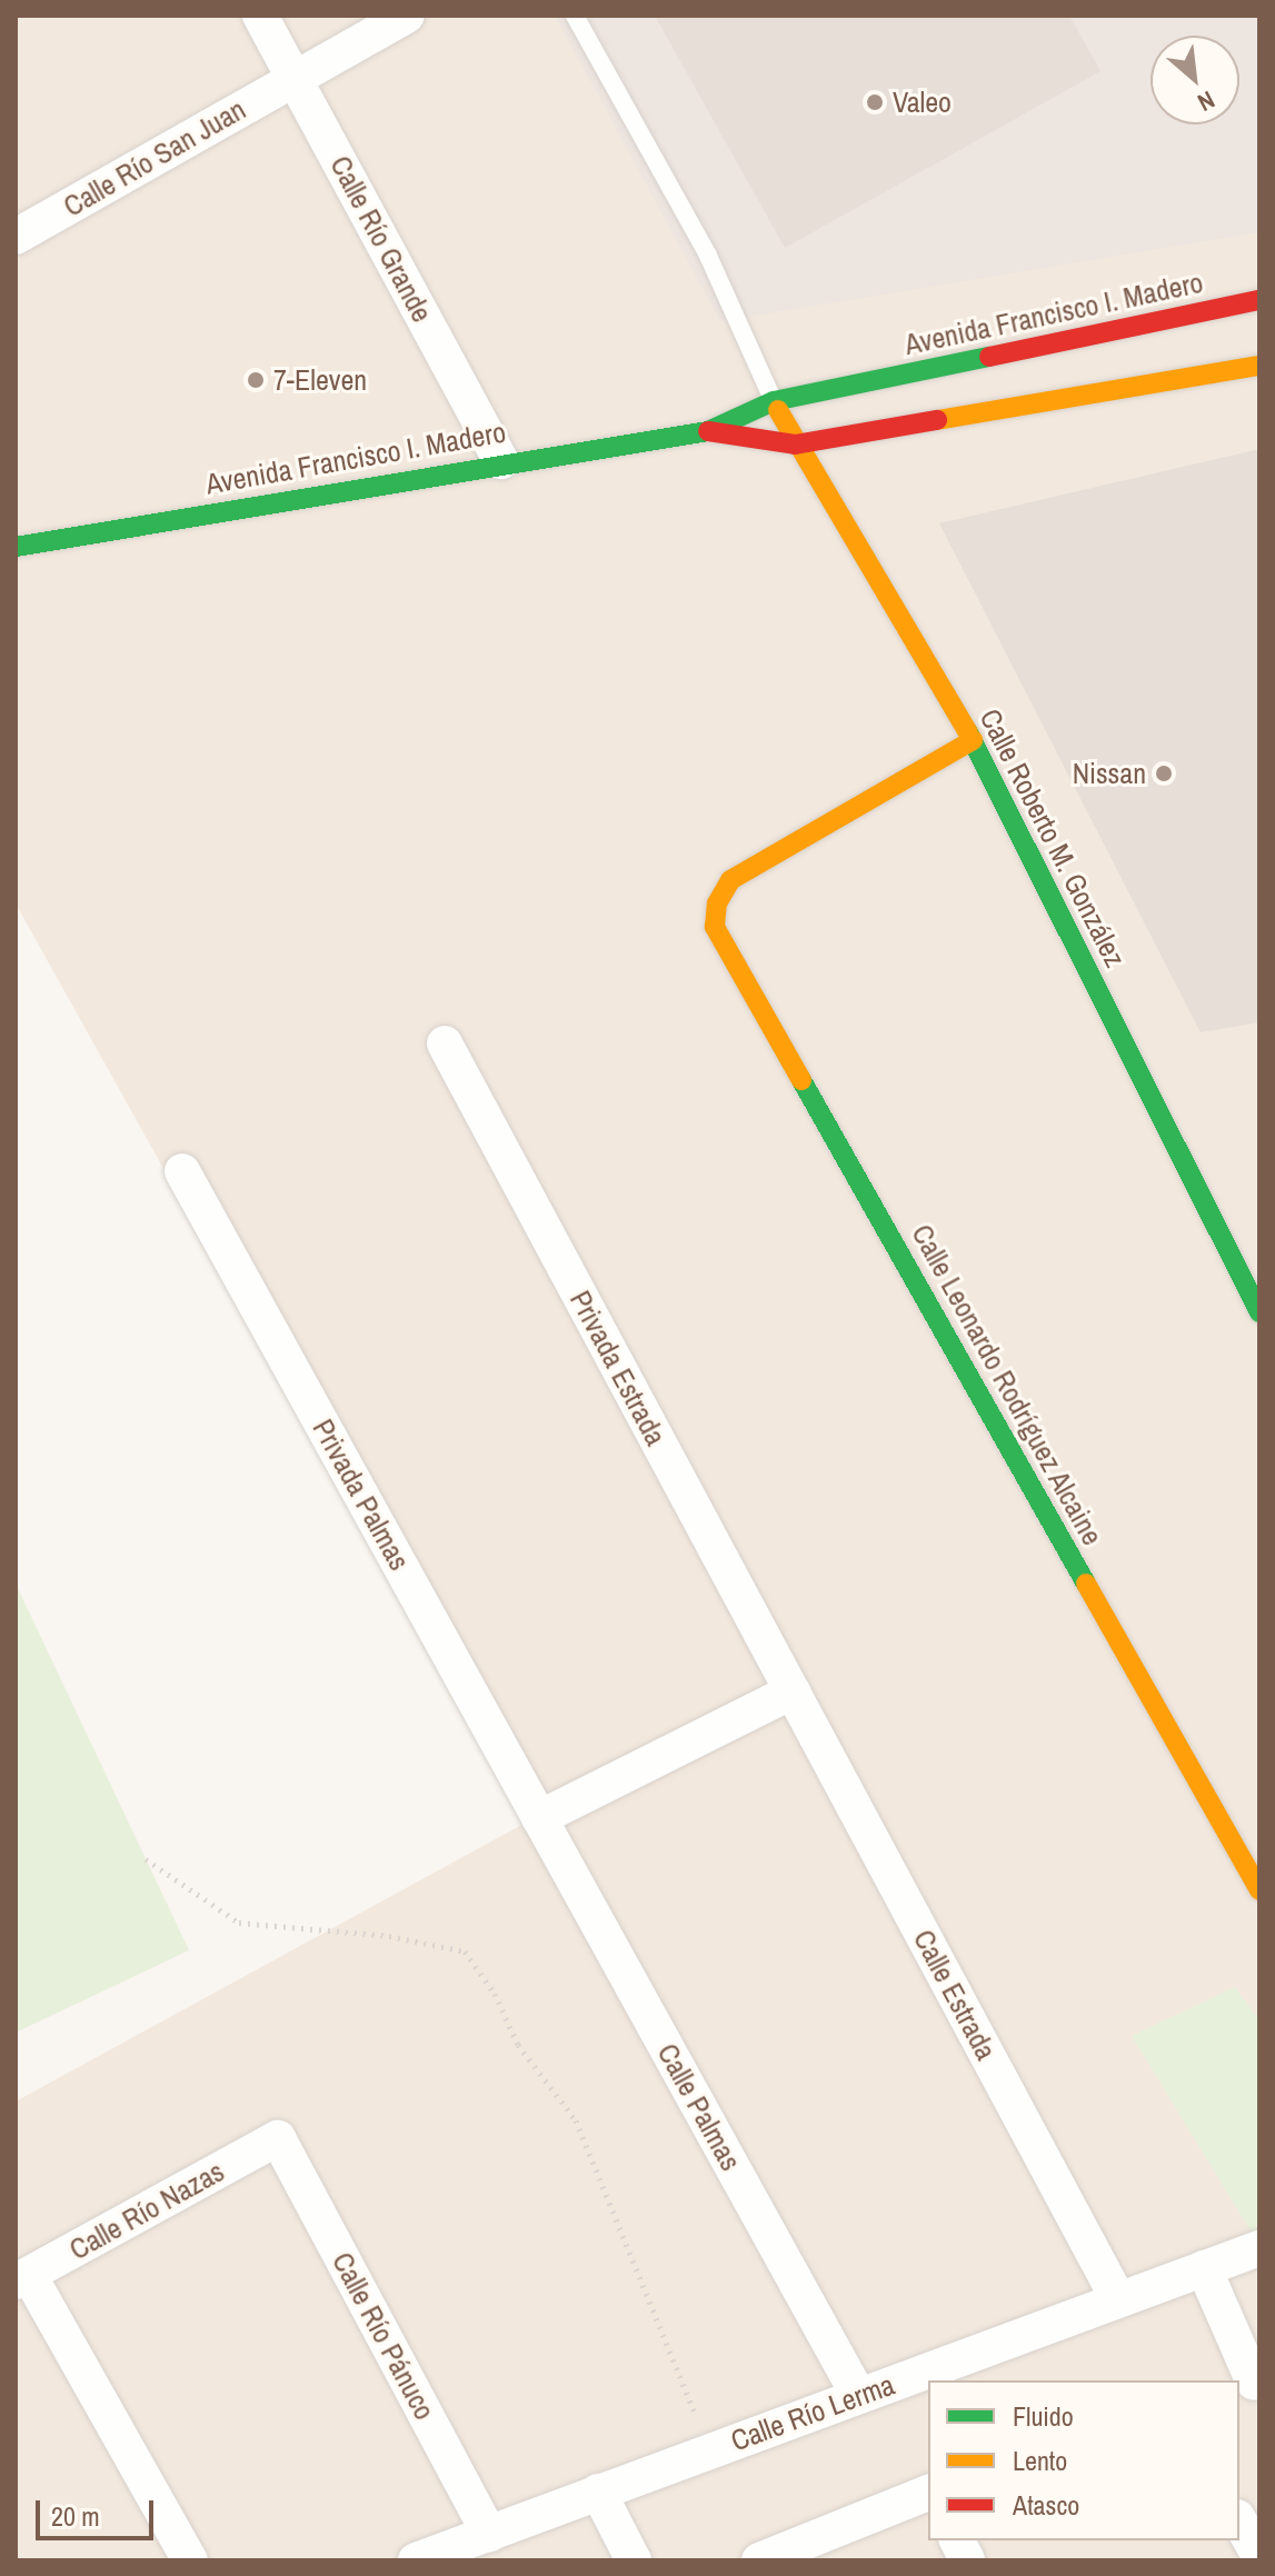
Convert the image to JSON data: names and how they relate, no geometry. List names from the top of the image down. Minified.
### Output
{"streets":{"street":["Calle Río San Juan","Calle Río Grande","Avenida Francisco I. Madero","Calle Roberto M. González","Privada Estrada","Calle Leonardo Rodríguez Alcaine","Privada Palmas","Calle Estrada","Calle Palmas","Calle Río Nazas","Calle Río Pánuco","Calle Río Lerma"]},"crossings":[["Calle Río San Juan","Calle Río Grande"],["Calle Río Grande","Avenida Francisco I. Madero"],["Avenida Francisco I. Madero","Calle Roberto M. González"],["Calle Roberto M. González","Calle Leonardo Rodríguez Alcaine"],["Privada Estrada","Calle Estrada"],["Privada Palmas","Calle Palmas"],["Calle Estrada","Calle Río Lerma"],["Calle Palmas","Calle Río Lerma"],["Calle Río Nazas","Calle Río Pánuco"],["Calle Río Pánuco","Calle Río Lerma"]],"places":["Valeo","7-Eleven","Nissan"],"legend":["Fluido","Lento","Atasco"],"scale_bar":"20 m","north":"bottom right"}
